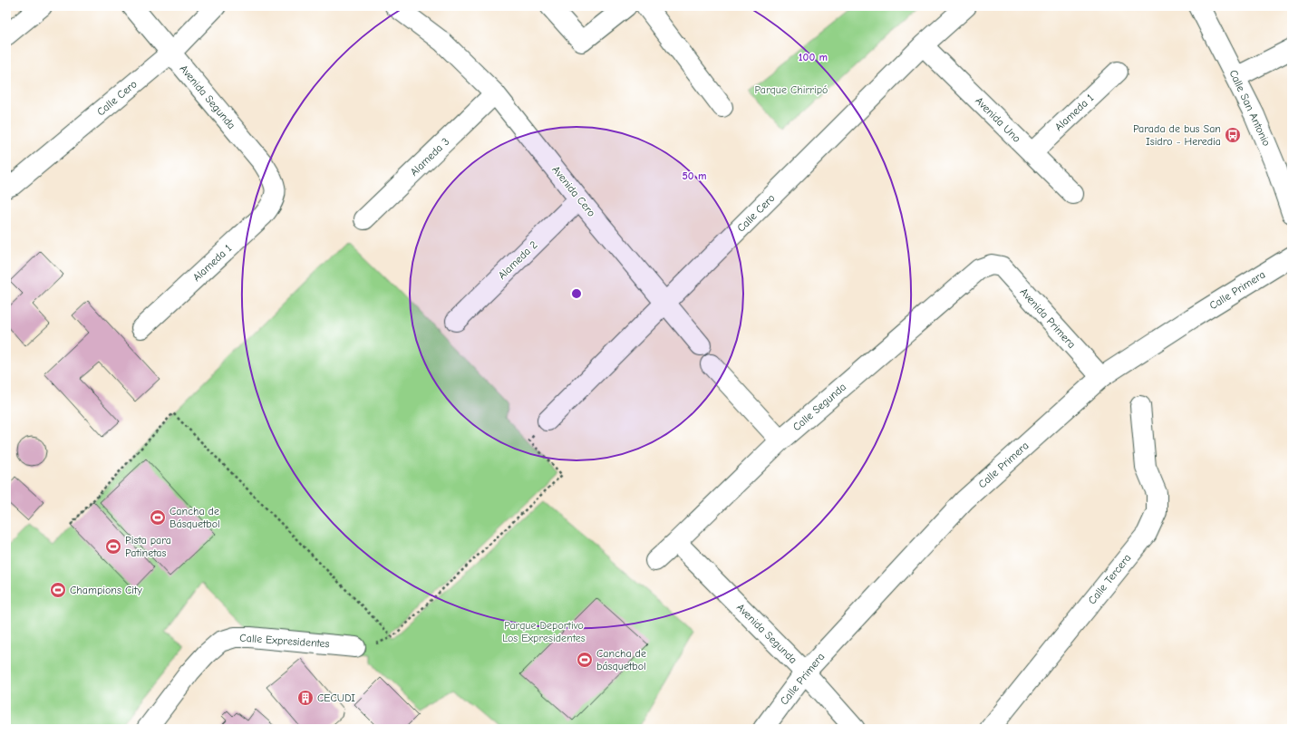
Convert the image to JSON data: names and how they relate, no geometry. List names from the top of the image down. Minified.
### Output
{"streets":{"street":["Avenida Segunda","Calle Cero","Calle San Antonio","Alameda 1","Avenida Uno","Alameda 3","Avenida Cero","Alameda 2","Calle Primera","Avenida Primera","Calle Segunda","Calle Tercera","Calle Expresidentes"]},"crossings":[["Avenida Segunda","Calle Cero"],["Avenida Segunda","Alameda 1"],["Avenida Segunda","Calle Primera"],["Avenida Segunda","Calle Segunda"],["Calle Cero","Avenida Uno"],["Calle Cero","Avenida Cero"],["Alameda 1","Avenida Uno"],["Alameda 3","Avenida Cero"],["Avenida Cero","Alameda 2"],["Calle Primera","Avenida Primera"],["Avenida Primera","Calle Segunda"]],"parks":["Parque Chirripó","Parque Deportivo Los Expresidentes"],"places":{"bus stop":["Parada de bus San Isidro - Heredia"],"sports":["Cancha de Básquetbol","Pista para Patinetas","Champions City","Cancha de básquetbol"],"building":["CECUDI"]},"rings":["100 m","50 m"]}
